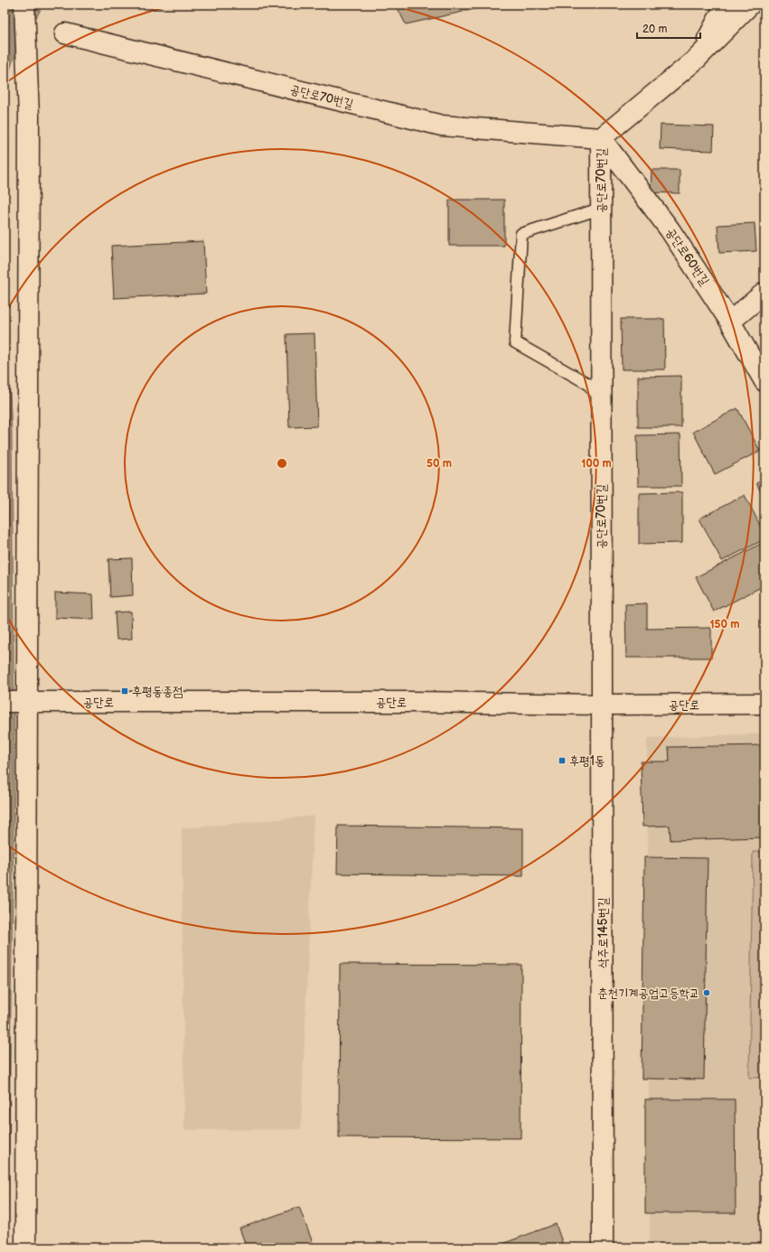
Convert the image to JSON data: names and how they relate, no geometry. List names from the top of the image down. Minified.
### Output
{"streets":{"street":["공단로70번길","공단로60번길","공단로","삭주로145번길"]},"crossings":[["공단로70번길","공단로60번길"],["공단로70번길","공단로"],["공단로70번길","삭주로145번길"],["공단로","삭주로145번길"]],"places":{"transit":["후평동종점","후평1동"],"other":["춘천기계공업고등학교"]},"scale_bar":"20 m","rings":["50 m","100 m","150 m"]}
